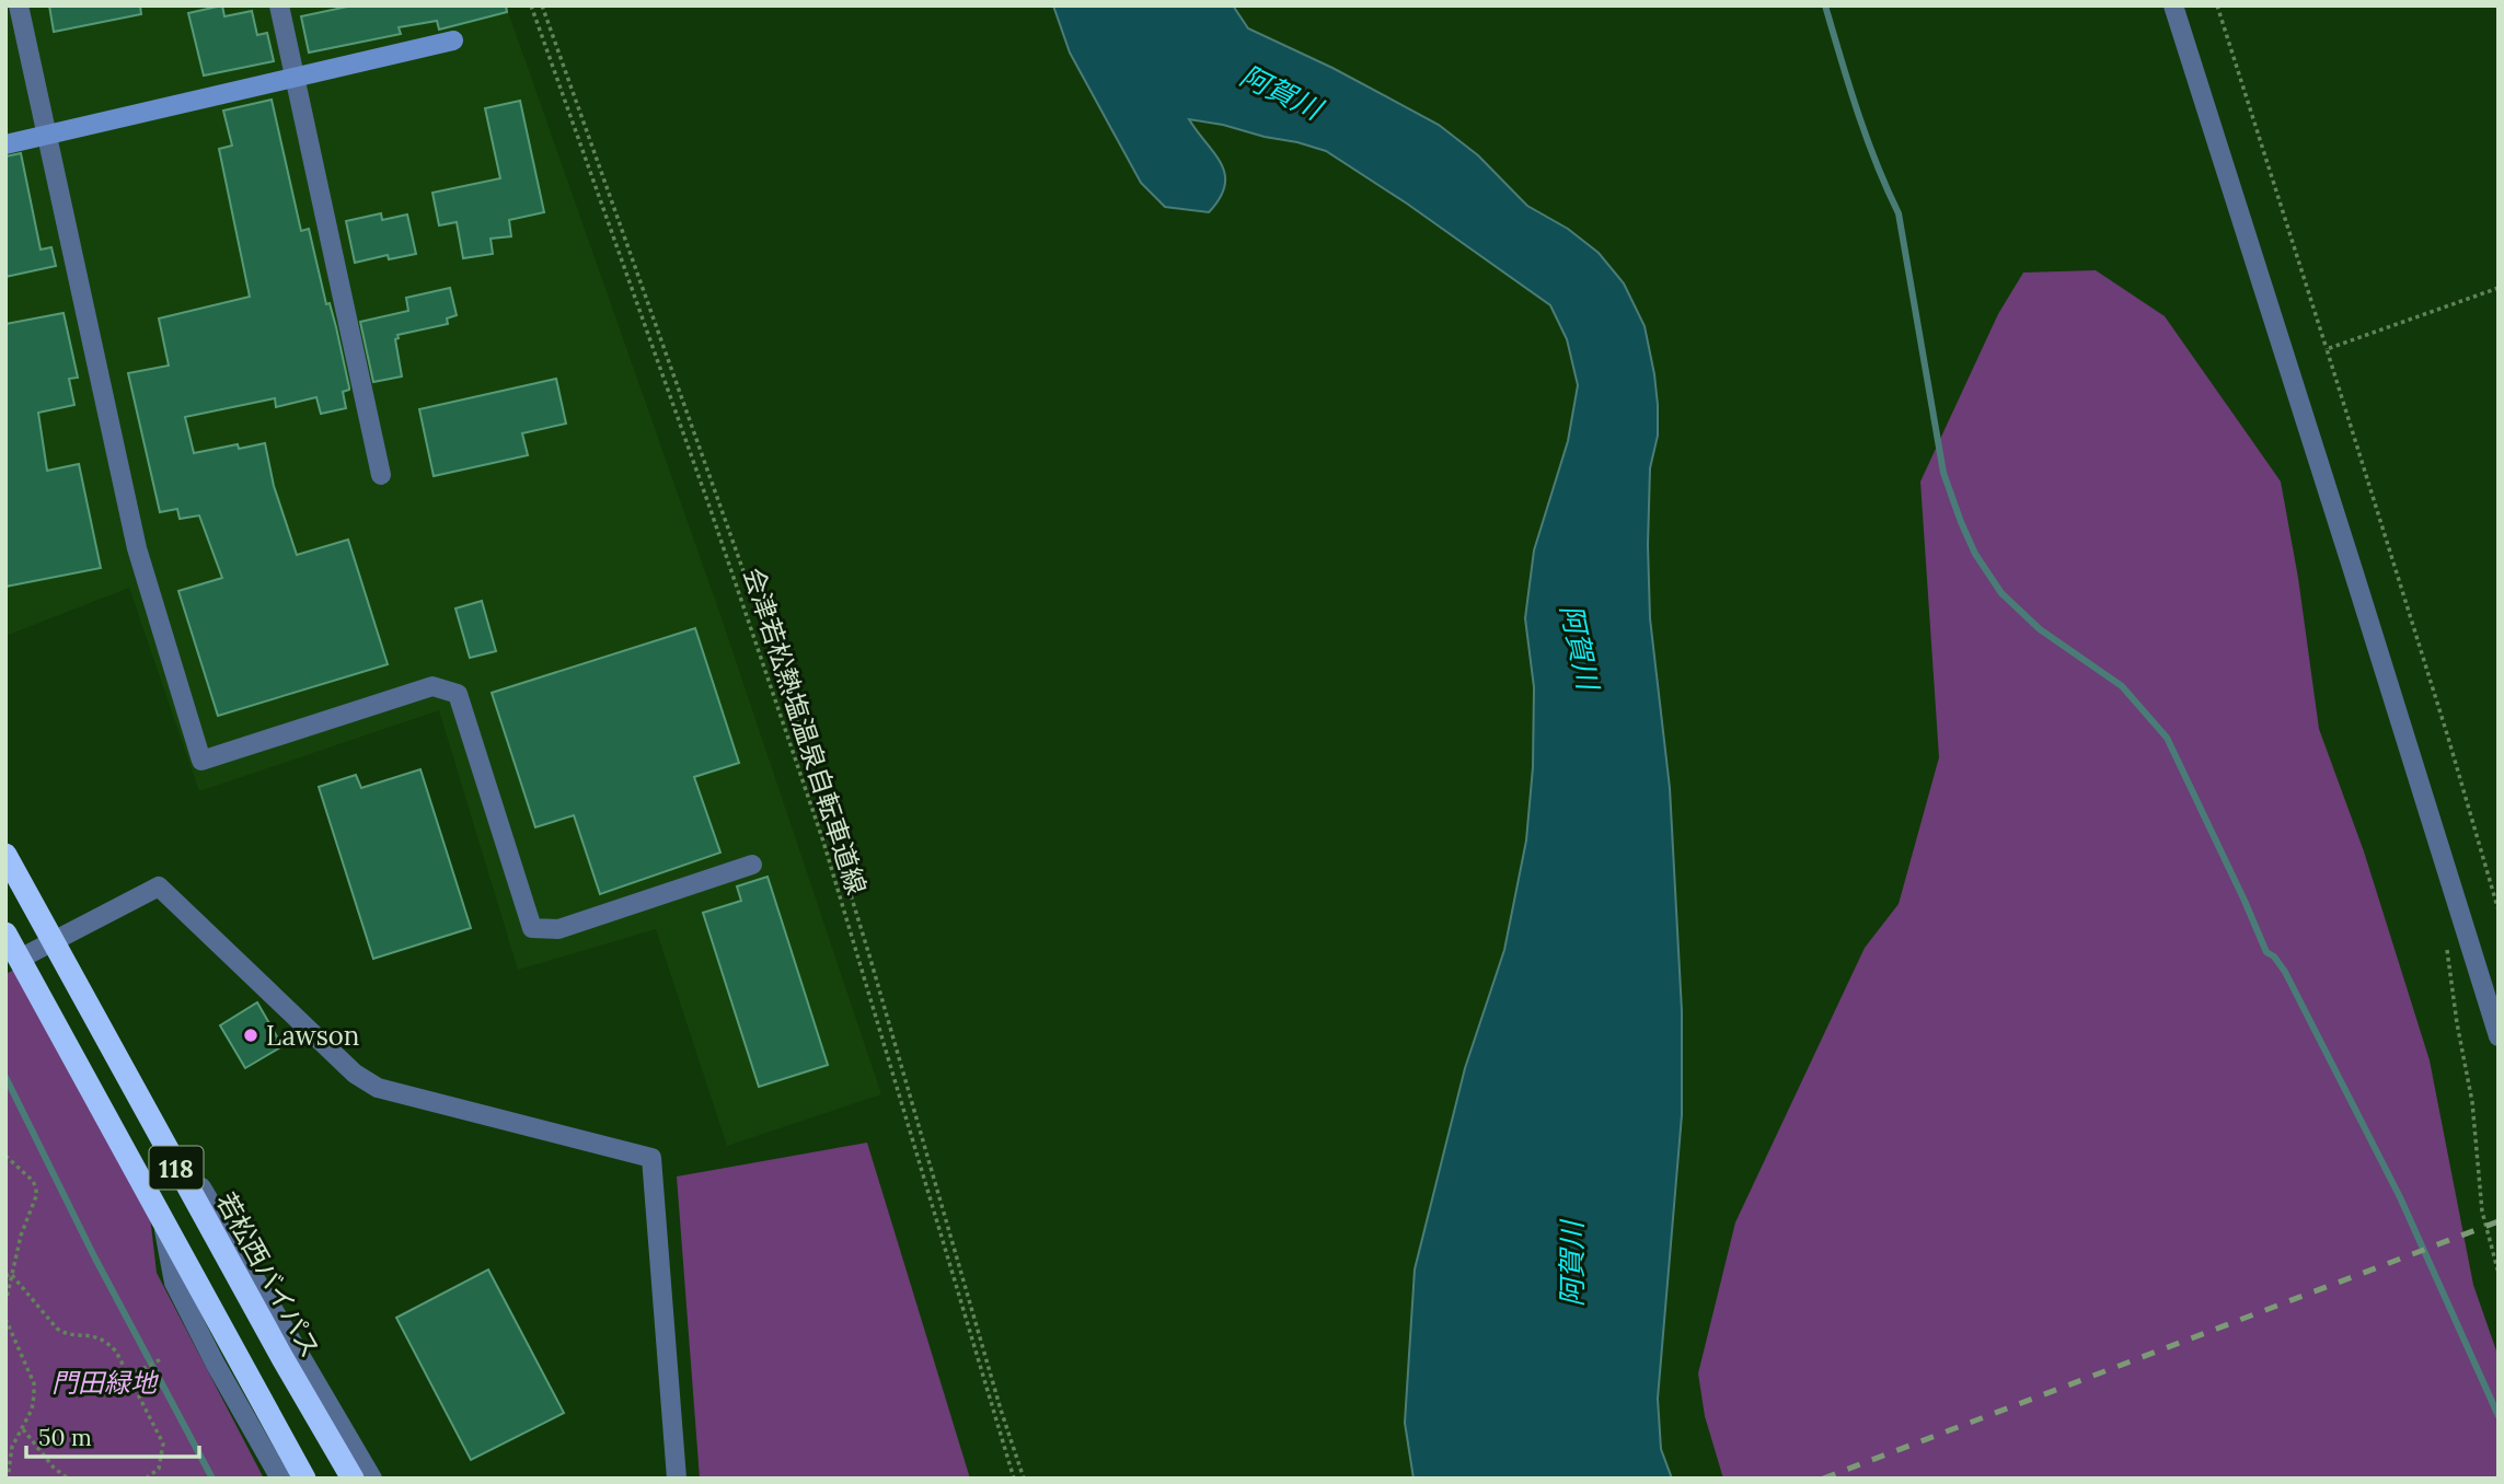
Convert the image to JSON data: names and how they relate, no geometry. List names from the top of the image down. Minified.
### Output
{"streets":{"highway":["118","若松西バイパス"],"path":["会津若松熱塩温泉自転車道線"]},"water":["阿賀川"],"parks":["門田緑地"],"places":["Lawson"],"scale_bar":"50 m"}
